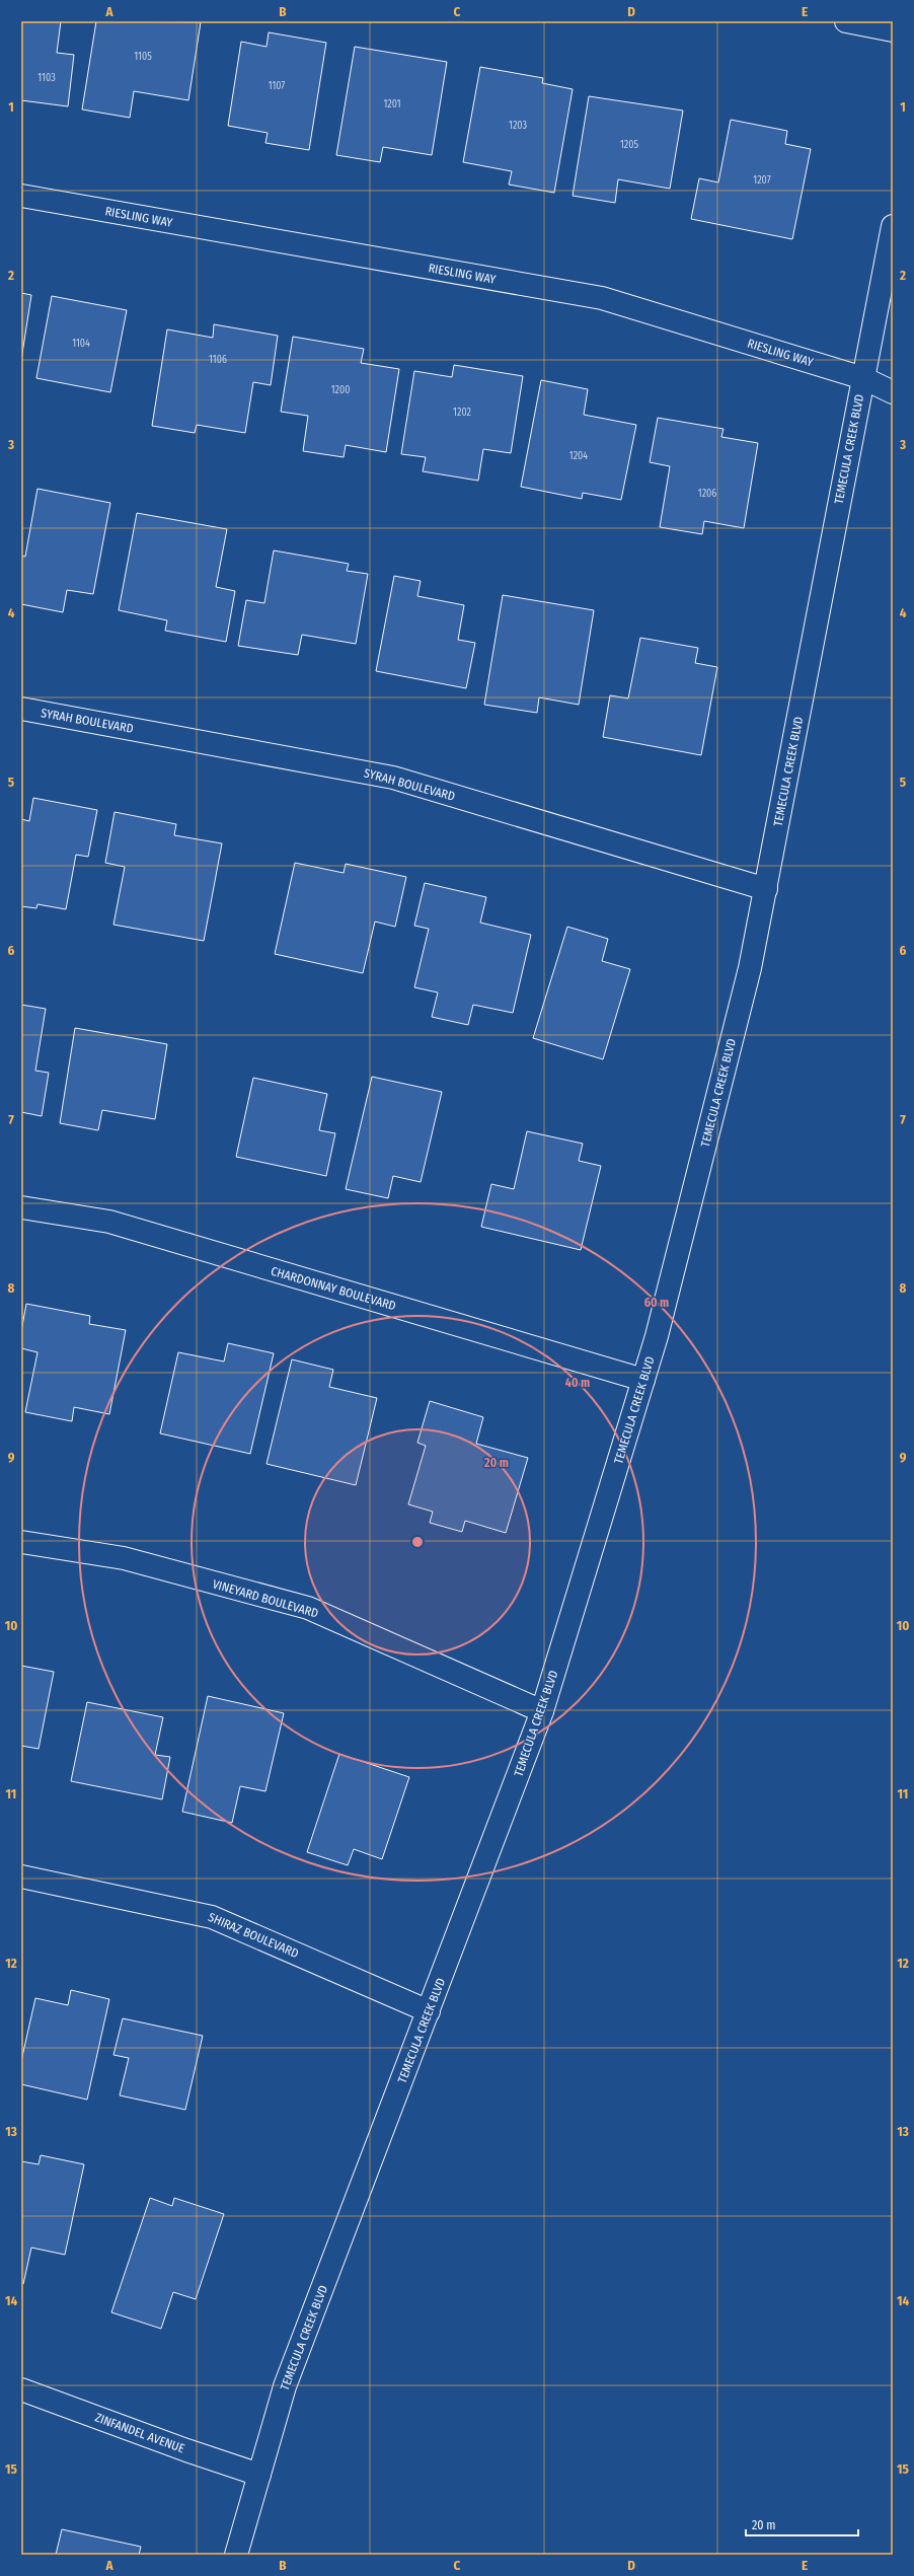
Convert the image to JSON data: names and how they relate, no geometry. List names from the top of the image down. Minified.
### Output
{"streets":{"street":["RIESLING WAY","TEMECULA CREEK BLVD","SYRAH BOULEVARD","CHARDONNAY BOULEVARD","VINEYARD BOULEVARD","SHIRAZ BOULEVARD","ZINFANDEL AVENUE"]},"crossings":[["RIESLING WAY","TEMECULA CREEK BLVD"],["TEMECULA CREEK BLVD","SYRAH BOULEVARD"],["TEMECULA CREEK BLVD","CHARDONNAY BOULEVARD"],["TEMECULA CREEK BLVD","VINEYARD BOULEVARD"],["TEMECULA CREEK BLVD","SHIRAZ BOULEVARD"],["TEMECULA CREEK BLVD","ZINFANDEL AVENUE"]],"house_numbers":["1105","1103","1107","1201","1203","1205","1207","1104","1106","1200","1202","1204","1206"],"scale_bar":"20 m","grid":{"columns":["A","B","C","D","E"],"rows":["1","2","3","4","5","6","7","8","9","10","11","12","13","14","15"]},"rings":["60 m","40 m","20 m"]}
